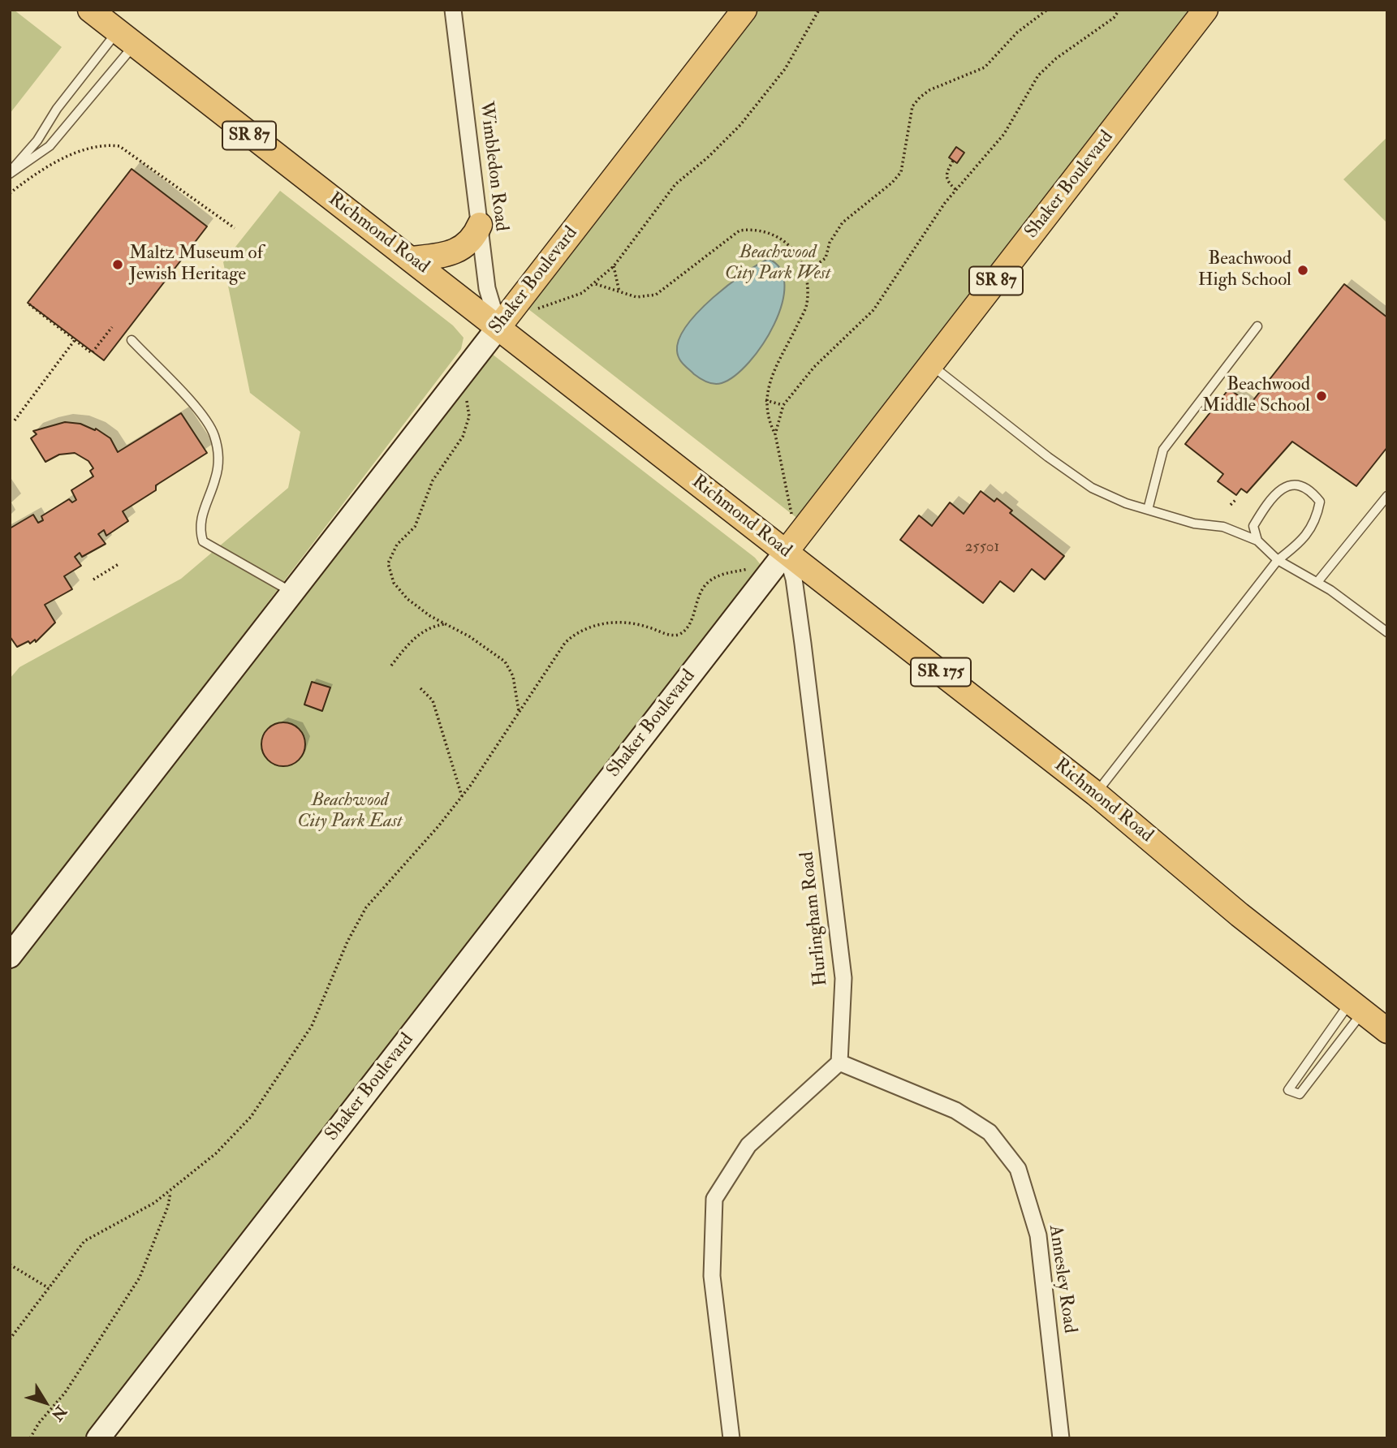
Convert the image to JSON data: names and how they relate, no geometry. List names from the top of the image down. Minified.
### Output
{"streets":{"main road":["SR 87","Shaker Boulevard","Richmond Road","SR 175"],"street":["Wimbledon Road","Hurlingham Road","Annesley Road"]},"crossings":[["Wimbledon Road","Shaker Boulevard"],["Wimbledon Road","Richmond Road"],["Shaker Boulevard","Richmond Road"],["Shaker Boulevard","Hurlingham Road"],["Richmond Road","Hurlingham Road"],["Hurlingham Road","Annesley Road"]],"parks":["Beachwood City Park West","Beachwood City Park East"],"places":["Maltz Museum of Jewish Heritage","Beachwood High School","Beachwood Middle School"],"house_numbers":["25501"],"north":"bottom right"}
